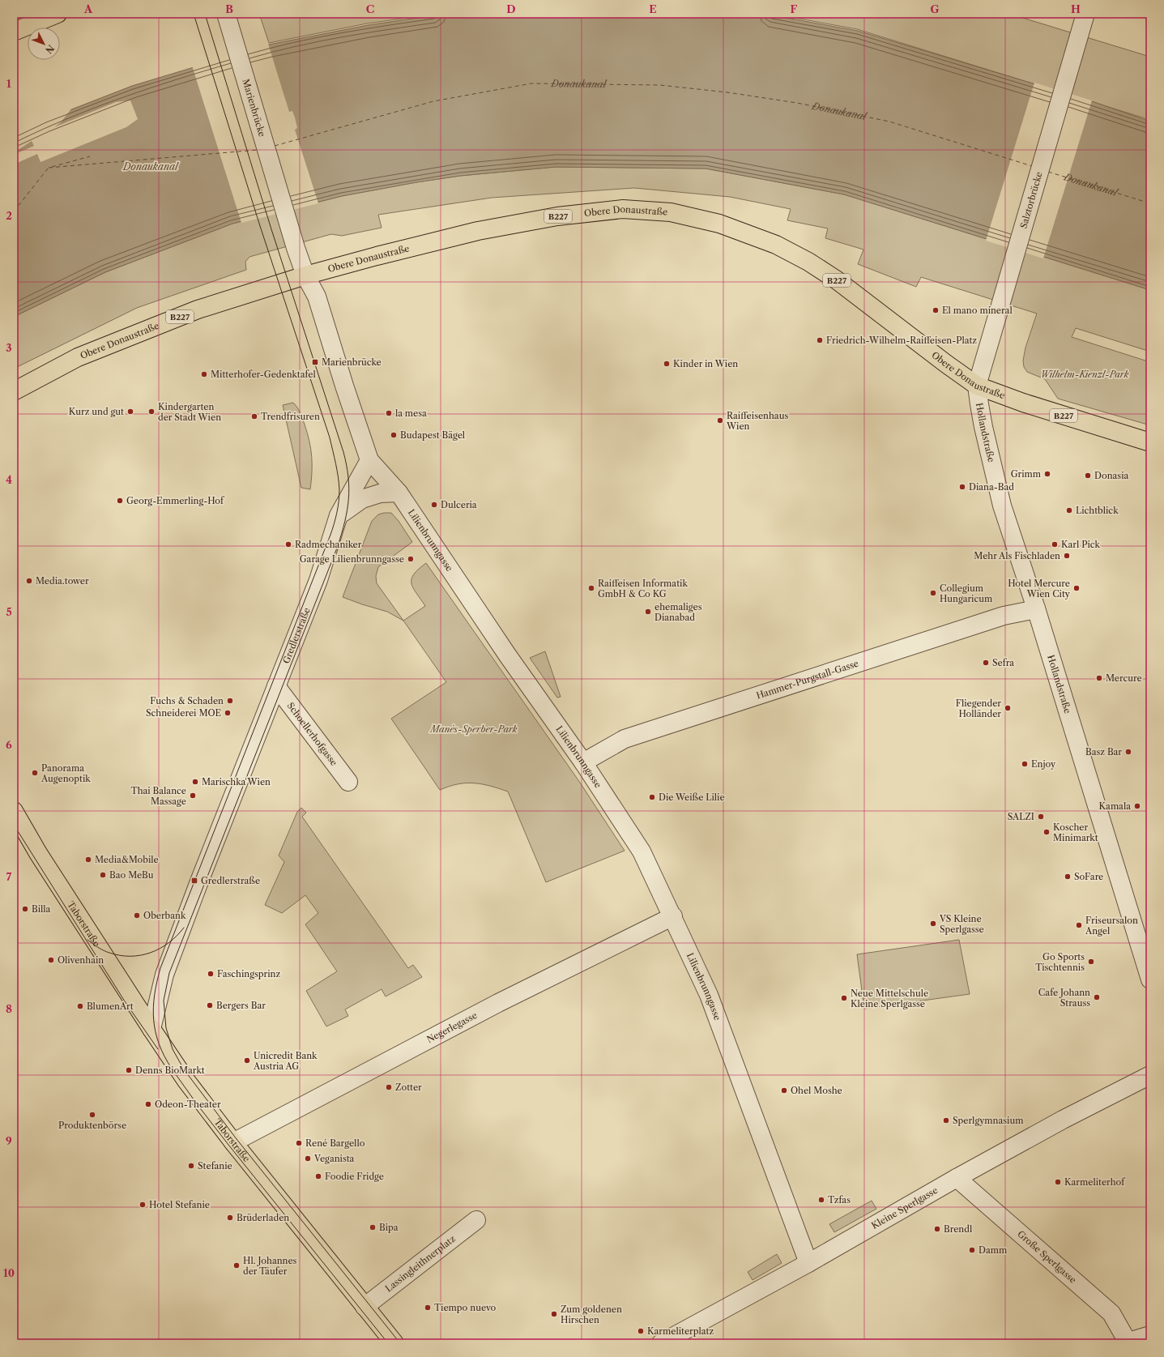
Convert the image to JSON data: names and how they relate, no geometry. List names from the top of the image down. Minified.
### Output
{"streets":{"main road":["Obere Donaustraße","B227","Taborstraße"],"street":["Marienbrücke","Salztorbrücke","Hollandstraße","Lilienbrunngasse","Gredlerstraße","Hammer-Purgstall-Gasse","Schoellerhofgasse","Negerlegasse","Kleine Sperlgasse","Große Sperlgasse","Lassingleithnerplatz"]},"crossings":[["Marienbrücke","Obere Donaustraße"],["Marienbrücke","Lilienbrunngasse"],["Salztorbrücke","Obere Donaustraße"],["Salztorbrücke","Hollandstraße"],["Obere Donaustraße","Hollandstraße"],["Obere Donaustraße","Lilienbrunngasse"],["Hollandstraße","Hammer-Purgstall-Gasse"],["Lilienbrunngasse","Gredlerstraße"],["Lilienbrunngasse","Hammer-Purgstall-Gasse"],["Lilienbrunngasse","Negerlegasse"],["Lilienbrunngasse","Kleine Sperlgasse"],["Gredlerstraße","Schoellerhofgasse"],["Gredlerstraße","Taborstraße"],["Taborstraße","Negerlegasse"],["Taborstraße","Lassingleithnerplatz"],["Kleine Sperlgasse","Große Sperlgasse"]],"water":["Donaukanal"],"parks":["Wilhelm-Kienzl-Park","Manès-Sperber-Park"],"places":{"other":["El mano mineral","Friedrich-Wilhelm-Raiffeisen-Platz","Kinder in Wien","Mitterhofer-Gedenktafel","Kurz und gut","Kindergarten der Stadt Wien","la mesa","Trendfrisuren","Raiffeisenhaus Wien","Budapest Bägel","Grimm","Donasia","Diana-Bad","Georg-Emmerling-Hof","Dulceria","Lichtblick","Radmechaniker","Karl Pick","Mehr Als Fischladen","Garage Lilienbrunngasse","Media.tower","Raiffeisen Informatik GmbH & Co KG","Hotel Mercure Wien City","Collegium Hungaricum","ehemaliges Dianabad","Sefra","Mercure","Fuchs & Schaden","Fliegender Holländer","Schneiderei MOE","Basz Bar","Enjoy","Panorama Augenoptik","Marischka Wien","Thai Balance Massage","Die Weiße Lilie","Kamala","SALZI","Koscher Minimarkt","Media&Mobile","Bao MeBu","SoFare","Billa","Oberbank","VS Kleine Sperlgasse","Friseursalon Angel","Olivenhain","Go Sports Tischtennis","Faschingsprinz","Cafe Johann Strauss","Neue Mittelschule Kleine Sperlgasse","Bergers Bar","BlumenArt","Unicredit Bank Austria AG","Denns BioMarkt","Zotter","Ohel Moshe","Odeon-Theater","Produktenbörse","Sperlgymnasium","René Bargello","Veganista","Stefanie","Foodie Fridge","Karmeliterhof","Tzfas","Hotel Stefanie","Brüderladen","Bipa","Brendl","Damm","Hl. Johannes der Täufer","Tiempo nuevo","Zum goldenen Hirschen","Karmeliterplatz"],"transit":["Marienbrücke","Gredlerstraße"]},"north":"bottom right","grid":{"columns":["A","B","C","D","E","F","G","H"],"rows":["1","2","3","4","5","6","7","8","9","10"]}}
